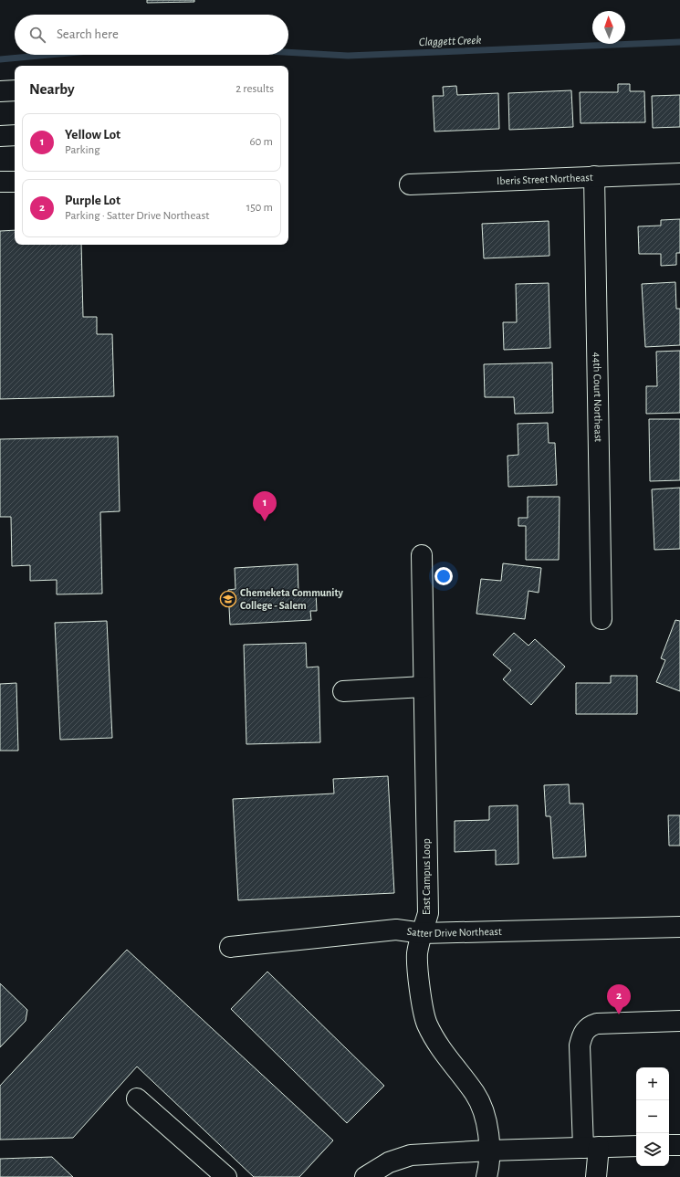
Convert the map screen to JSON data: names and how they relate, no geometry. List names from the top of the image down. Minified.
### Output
{"streets":{"street":["Iberis Street Northeast","44th Court Northeast","East Campus Loop","Satter Drive Northeast"]},"crossings":[["Iberis Street Northeast","44th Court Northeast"],["East Campus Loop","Satter Drive Northeast"]],"water":["Claggett Creek"],"places":{"school or university":["Chemeketa Community College - Salem"]},"north":"top","page":{"search":"Search here","heading":["Nearby","2 results"],"list":[{"mark":"1","name":"Yellow Lot","note":"Parking","value":"60 m"},{"mark":"2","name":"Purple Lot","note":"Parking · Satter Drive Northeast","value":"150 m"}],"pins":["1","2"],"map_buttons":["+","−"]}}
